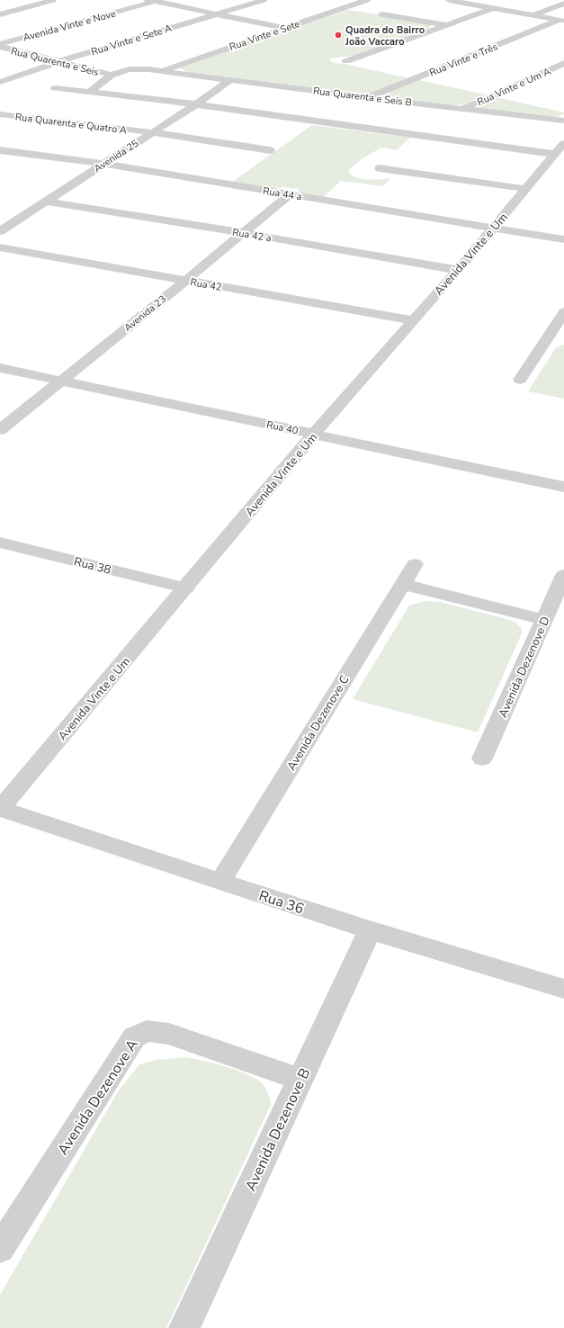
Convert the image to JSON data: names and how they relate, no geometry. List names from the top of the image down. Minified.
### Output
{"streets":{"street":["Avenida Vinte e Nove","Rua Vinte e Sete","Rua Vinte e Sete A","Rua Vinte e Três","Rua Quarenta e Seis","Rua Vinte e Um A","Rua Quarenta e Seis B","Rua Quarenta e Quatro A","Avenida 25","Rua 44 a","Rua 42 a","Avenida Vinte e Um","Rua 42","Avenida 23","Rua 40","Rua 38","Avenida Dezenove D","Avenida Dezenove C","Rua 36","Avenida Dezenove A","Avenida Dezenove B"]},"crossings":[["Avenida Vinte e Nove","Rua Quarenta e Seis"],["Rua Vinte e Sete","Rua Quarenta e Seis B"],["Rua Vinte e Sete A","Rua Quarenta e Seis"],["Rua Vinte e Três","Rua Quarenta e Seis B"],["Rua Vinte e Um A","Rua Quarenta e Seis B"],["Rua Quarenta e Seis B","Avenida 25"],["Rua Quarenta e Quatro A","Avenida 25"],["Avenida 25","Rua 44 a"],["Avenida 25","Rua 42 a"],["Rua 44 a","Avenida Vinte e Um"],["Rua 44 a","Avenida 23"],["Rua 42 a","Avenida Vinte e Um"],["Rua 42 a","Avenida 23"],["Avenida Vinte e Um","Rua 42"],["Avenida Vinte e Um","Rua 40"],["Avenida Vinte e Um","Rua 38"],["Avenida Vinte e Um","Rua 36"],["Rua 42","Avenida 23"],["Avenida 23","Rua 40"],["Avenida Dezenove C","Rua 36"],["Rua 36","Avenida Dezenove B"],["Avenida Dezenove A","Avenida Dezenove B"]],"places":["Quadra do Bairro João Vaccaro"]}
